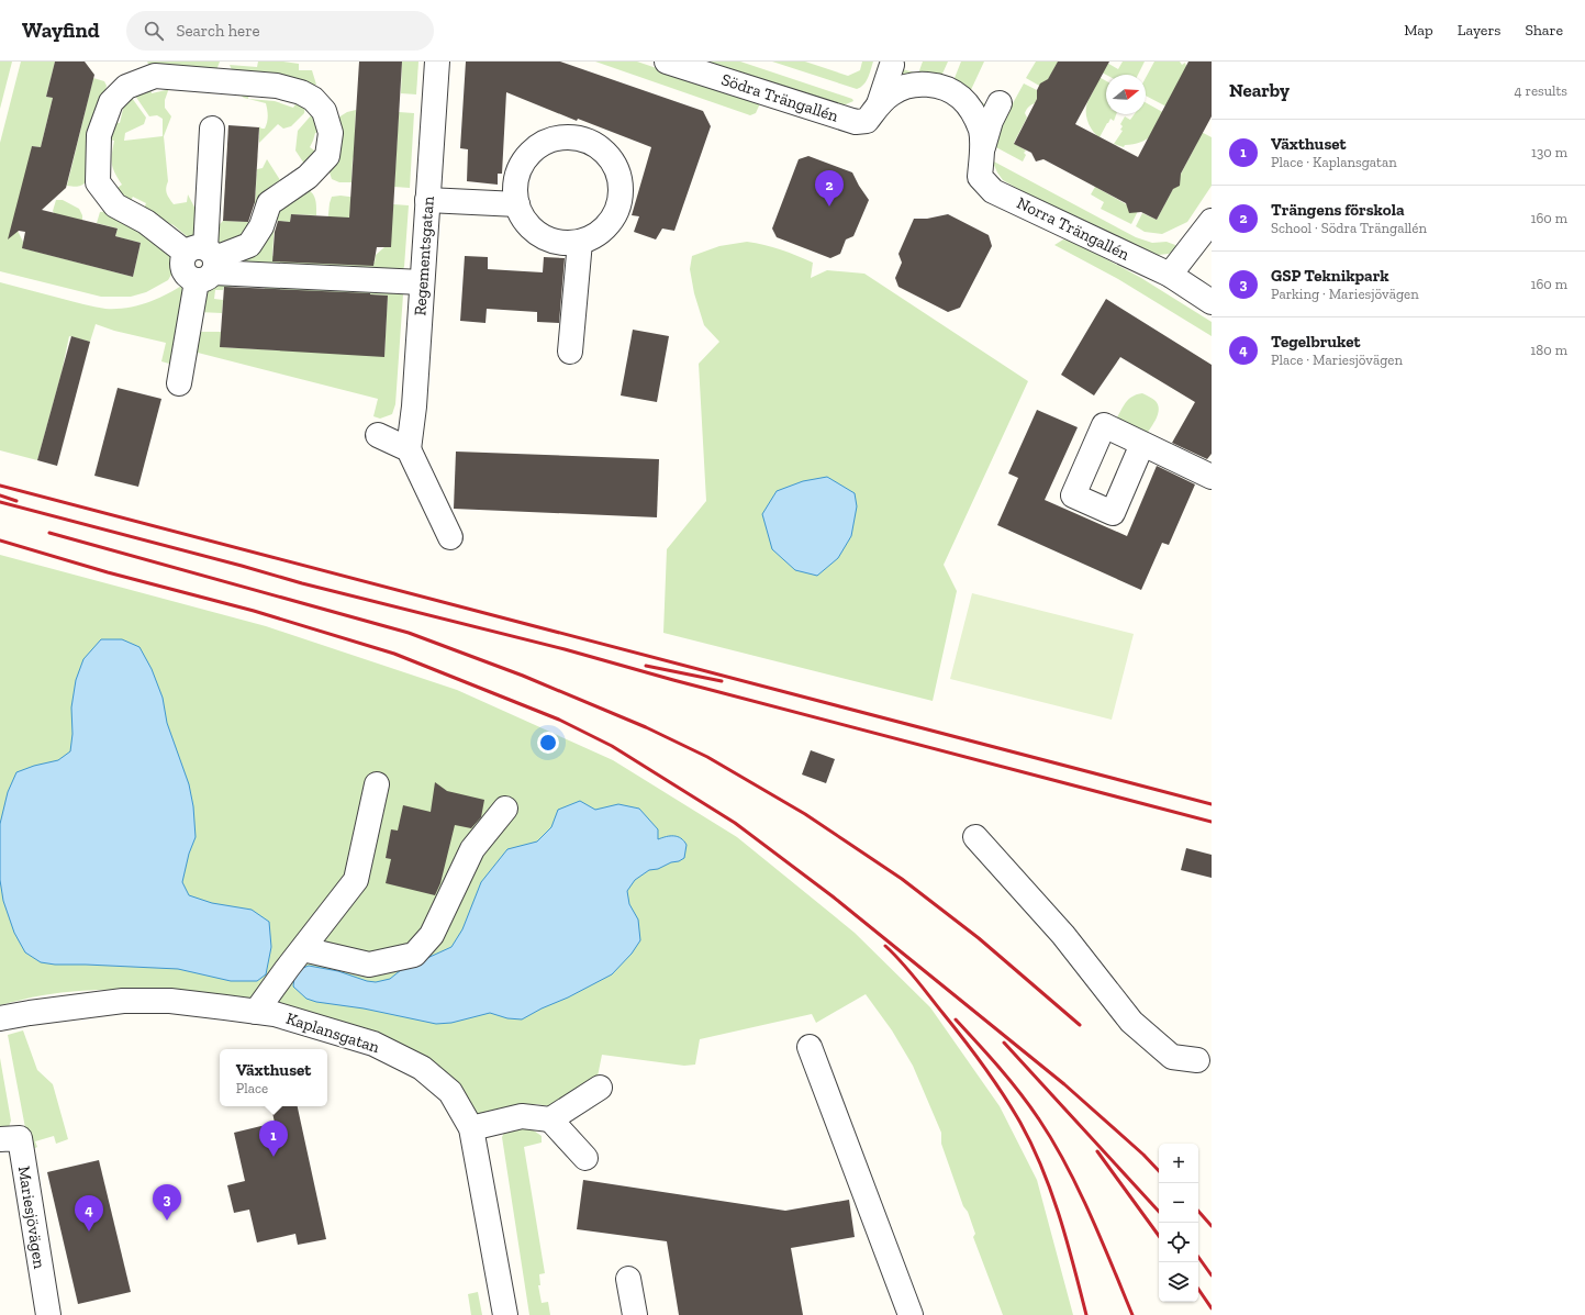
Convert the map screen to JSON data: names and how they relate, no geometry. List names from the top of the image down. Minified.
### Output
{"streets":{"street":["Södra Trängallén","Norra Trängallén","Regementsgatan","Kaplansgatan","Mariesjövägen"]},"north":"right","page":{"header":"Wayfind","search":"Search here","nav":["Map","Layers","Share"],"heading":["Nearby","4 results"],"list":[{"mark":"1","name":"Växthuset","note":"Place · Kaplansgatan","value":"130 m"},{"mark":"2","name":"Trängens förskola","note":"School · Södra Trängallén","value":"160 m"},{"mark":"3","name":"GSP Teknikpark","note":"Parking · Mariesjövägen","value":"160 m"},{"mark":"4","name":"Tegelbruket","note":"Place · Mariesjövägen","value":"180 m"}],"pins":["2","1","3","4"],"popup":["Växthuset","Place"],"map_buttons":["+","−"]}}
